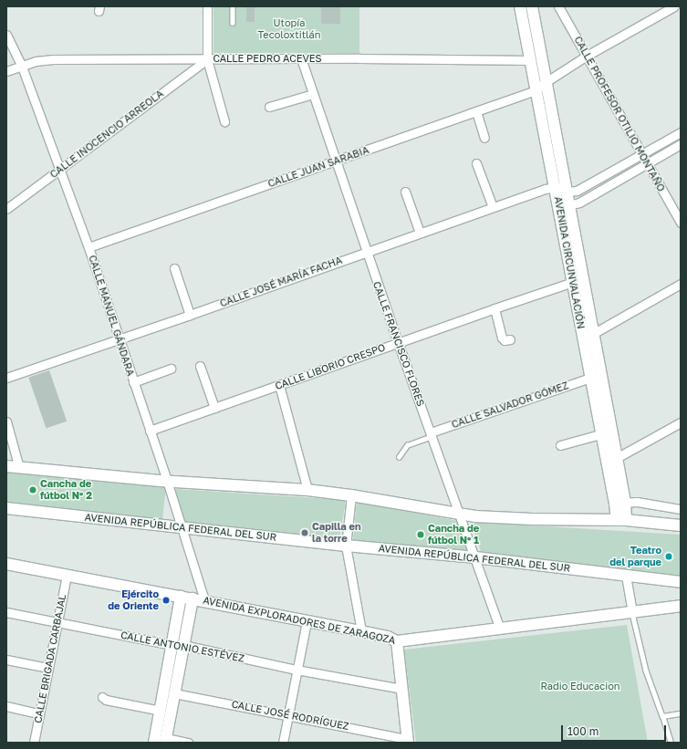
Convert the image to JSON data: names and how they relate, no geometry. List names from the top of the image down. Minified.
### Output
{"streets":{"street":["CALLE PEDRO ACEVES","CALLE PROFESOR OTILIO MONTAÑO","CALLE INOCENCIO ARREOLA","CALLE JUAN SARABIA","AVENIDA CIRCUNVALACIÓN","CALLE JOSÉ MARÍA FACHA","CALLE MANUEL GÁNDARA","CALLE FRANCISCO FLORES","CALLE LIBORIO CRESPO","CALLE SALVADOR GÓMEZ","AVENIDA REPÚBLICA FEDERAL DEL SUR","AVENIDA EXPLORADORES DE ZARAGOZA","CALLE ANTONIO ESTÉVEZ","CALLE BRIGADA CARBAJAL","CALLE JOSÉ RODRÍGUEZ"]},"crossings":[["CALLE PEDRO ACEVES","CALLE INOCENCIO ARREOLA"],["CALLE PEDRO ACEVES","AVENIDA CIRCUNVALACIÓN"],["CALLE PEDRO ACEVES","CALLE MANUEL GÁNDARA"],["CALLE PEDRO ACEVES","CALLE FRANCISCO FLORES"],["CALLE PROFESOR OTILIO MONTAÑO","CALLE JUAN SARABIA"],["CALLE INOCENCIO ARREOLA","CALLE MANUEL GÁNDARA"],["CALLE JUAN SARABIA","AVENIDA CIRCUNVALACIÓN"],["CALLE JUAN SARABIA","CALLE MANUEL GÁNDARA"],["CALLE JUAN SARABIA","CALLE FRANCISCO FLORES"],["AVENIDA CIRCUNVALACIÓN","CALLE JOSÉ MARÍA FACHA"],["AVENIDA CIRCUNVALACIÓN","CALLE LIBORIO CRESPO"],["AVENIDA CIRCUNVALACIÓN","CALLE SALVADOR GÓMEZ"],["CALLE JOSÉ MARÍA FACHA","CALLE MANUEL GÁNDARA"],["CALLE JOSÉ MARÍA FACHA","CALLE FRANCISCO FLORES"],["CALLE MANUEL GÁNDARA","CALLE LIBORIO CRESPO"],["CALLE MANUEL GÁNDARA","AVENIDA REPÚBLICA FEDERAL DEL SUR"],["CALLE MANUEL GÁNDARA","AVENIDA EXPLORADORES DE ZARAGOZA"],["CALLE FRANCISCO FLORES","CALLE LIBORIO CRESPO"],["CALLE FRANCISCO FLORES","CALLE SALVADOR GÓMEZ"],["CALLE FRANCISCO FLORES","AVENIDA REPÚBLICA FEDERAL DEL SUR"],["CALLE FRANCISCO FLORES","AVENIDA EXPLORADORES DE ZARAGOZA"],["AVENIDA EXPLORADORES DE ZARAGOZA","CALLE BRIGADA CARBAJAL"],["CALLE ANTONIO ESTÉVEZ","CALLE BRIGADA CARBAJAL"]],"parks":["Utopía Tecoloxtitlán","Radio Educacion"],"places":["Cancha de fútbol N° 2","Capilla en la torre","Cancha de fútbol N° 1","Teatro del parque","Ejército de Oriente"],"scale_bar":"100 m"}
